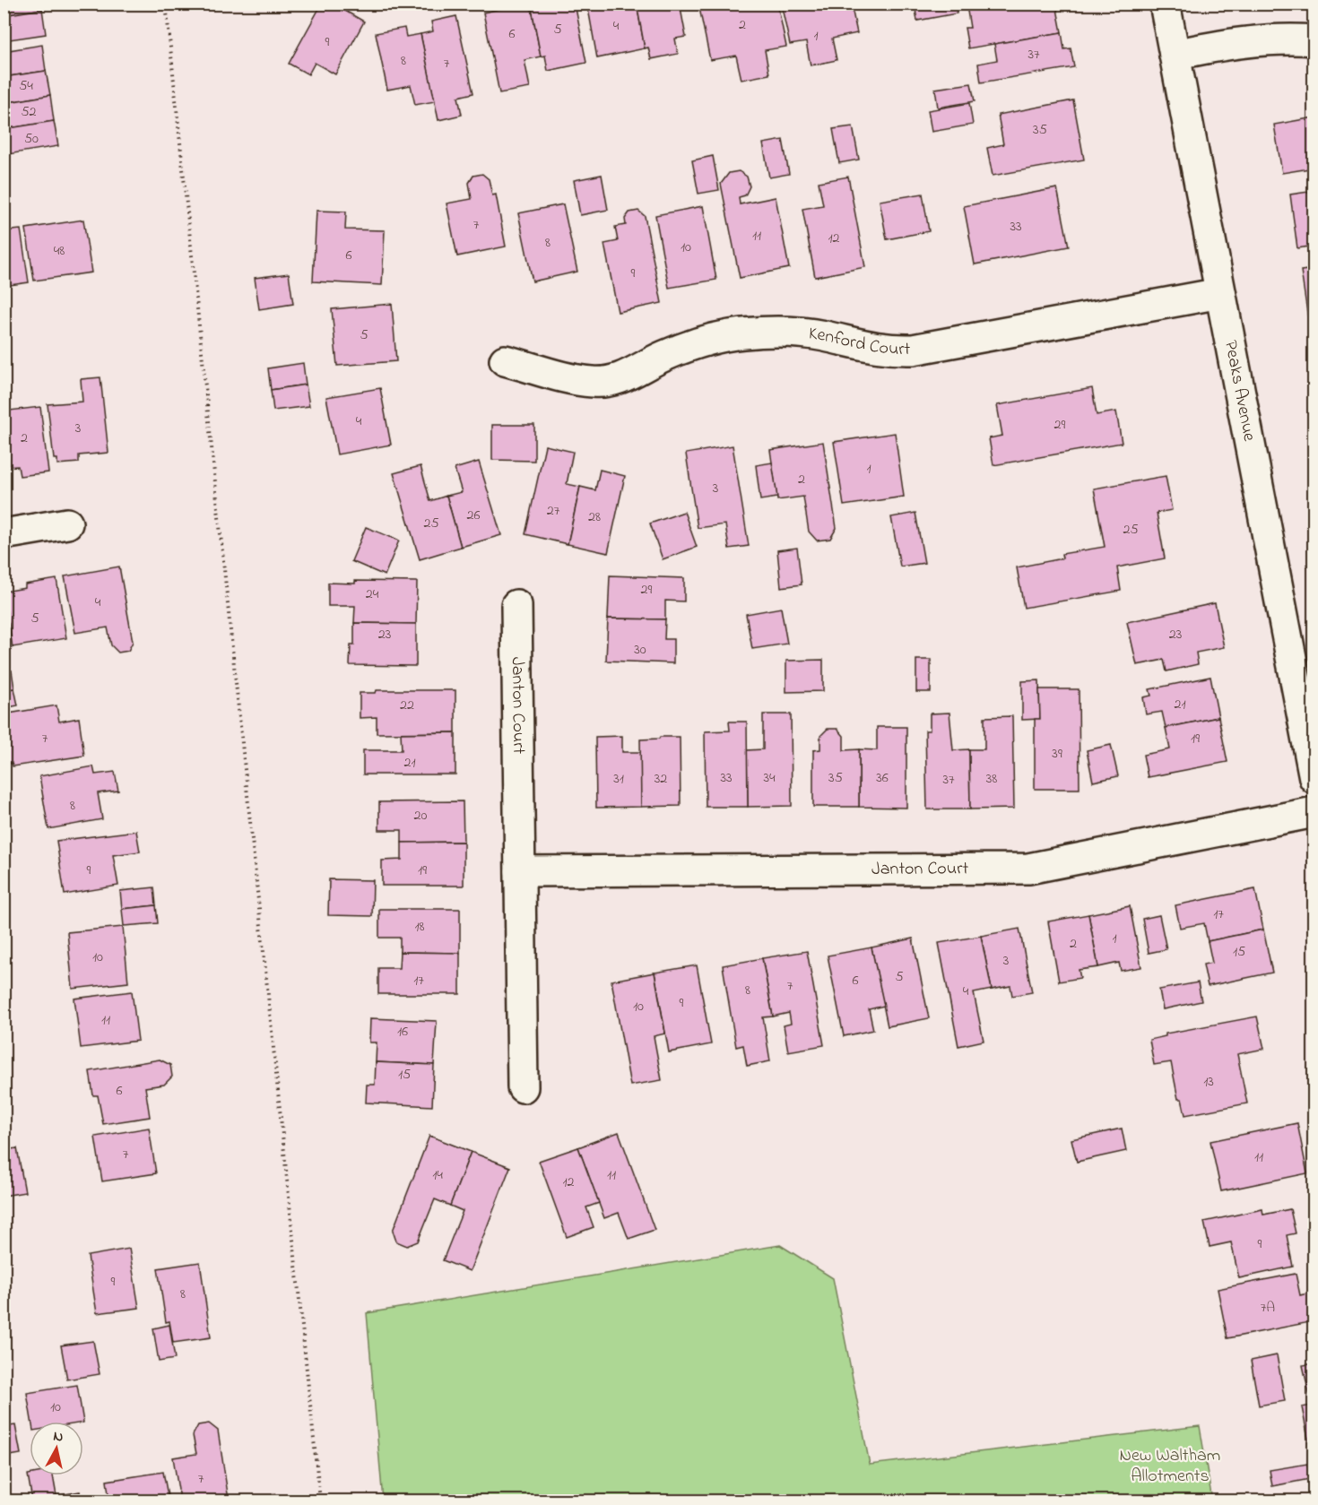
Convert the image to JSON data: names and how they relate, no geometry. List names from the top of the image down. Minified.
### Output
{"streets":{"street":["Kenford Court","Peaks Avenue","Janton Court"]},"crossings":[["Kenford Court","Peaks Avenue"]],"parks":["New Waltham Allotments"],"house_numbers":["2","4","5","6","1","9","37","8","7","54","52","35","50","7","33","11","12","8","10","48","6","9","5","4","29","3","2","1","2","3","27","26","28","25","25","29","24","4","5","23","23","30","21","22","7","19","39","21","33","34","35","36","31","32","38","37","8","20","9","19","17","18","1","2","15","10","3","5","17","6","7","8","4","9","10","11","16","15","13","6","7","11","14","11","12","9","9","8","7A","10","7"],"north":"top"}
